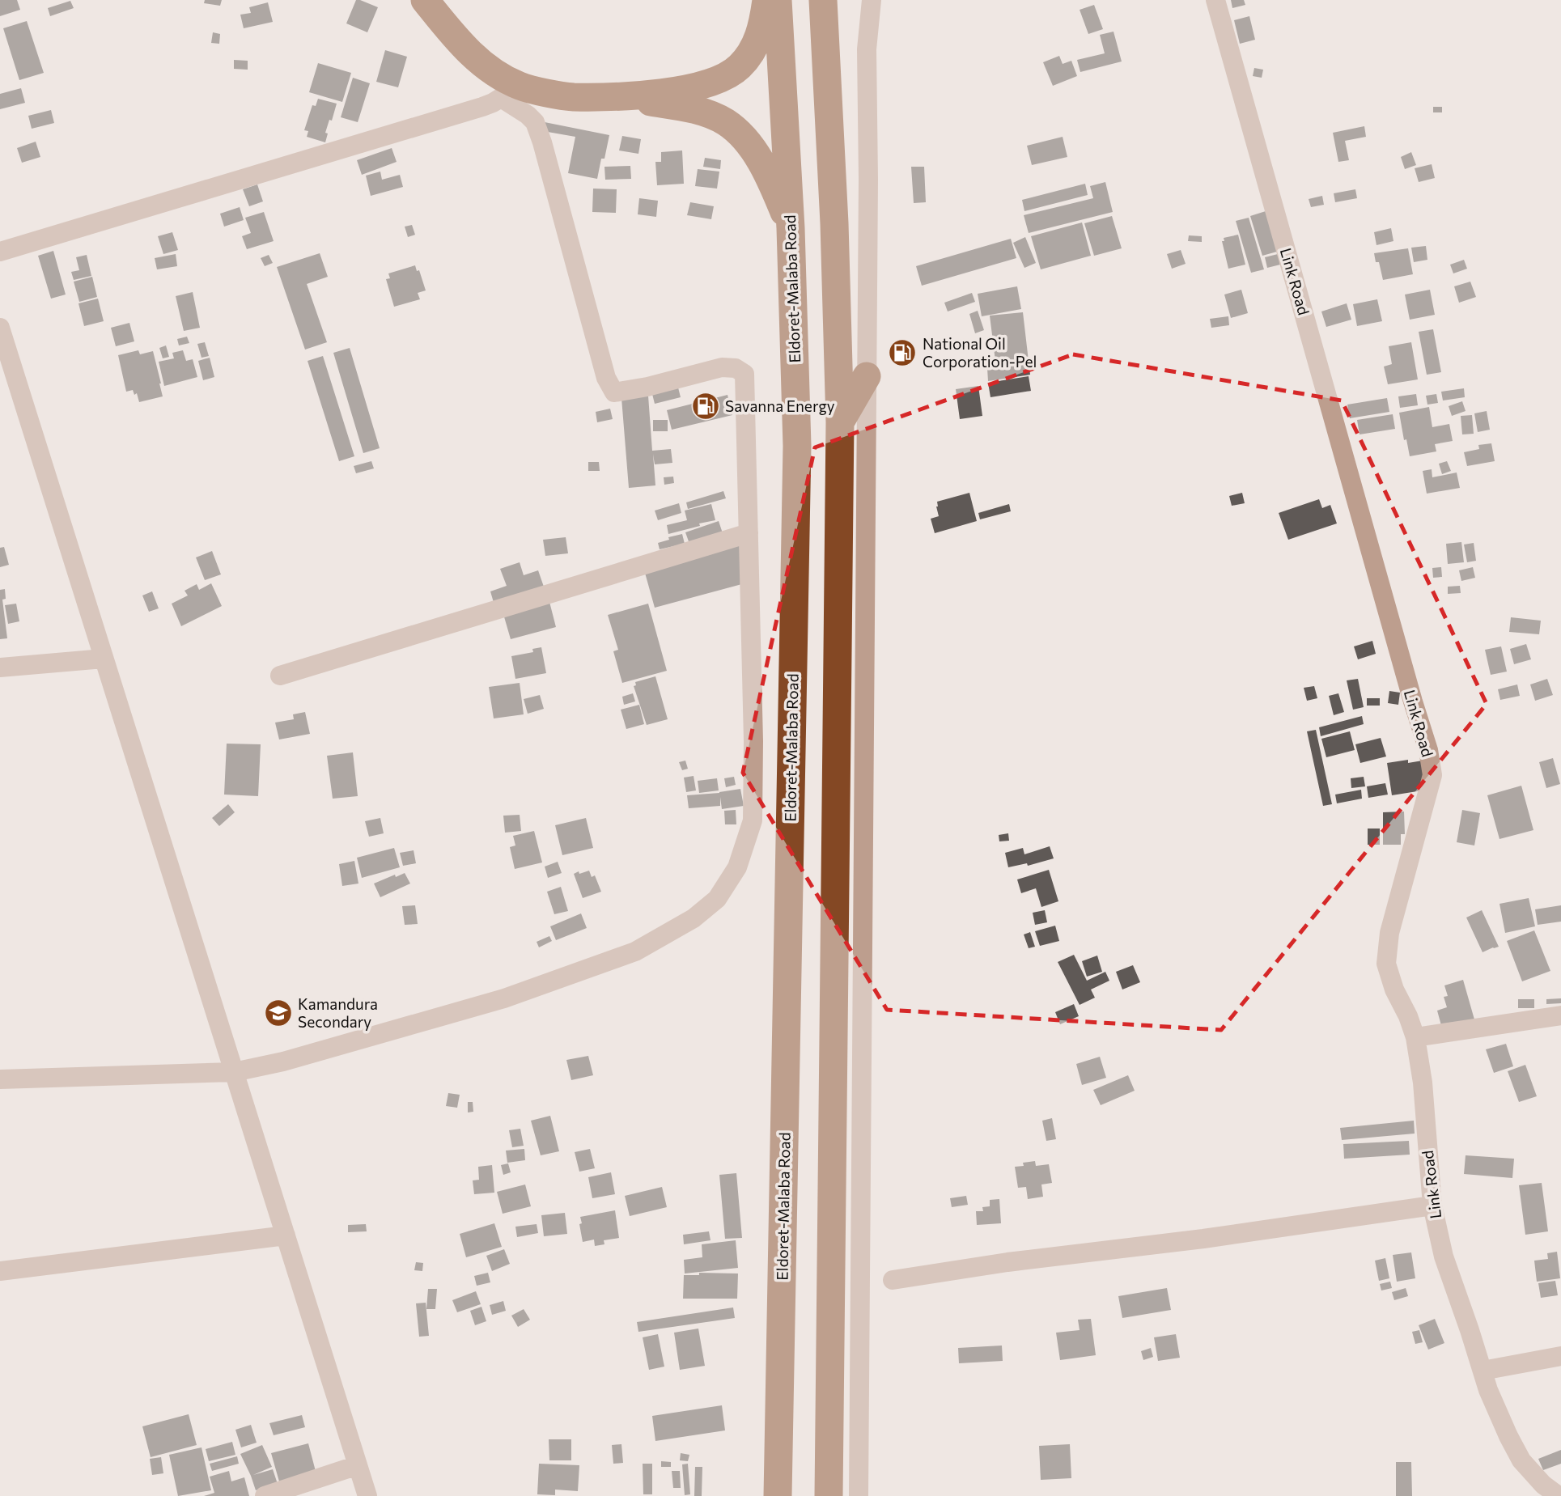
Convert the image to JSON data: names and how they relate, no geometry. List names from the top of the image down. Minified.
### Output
{"streets":{"highway":["Eldoret-Malaba Road"],"street":["Link Road"]},"places":{"fuel station":["National Oil Corporation-Pel","Savanna Energy"],"school or university":["Kamandura Secondary"]}}
